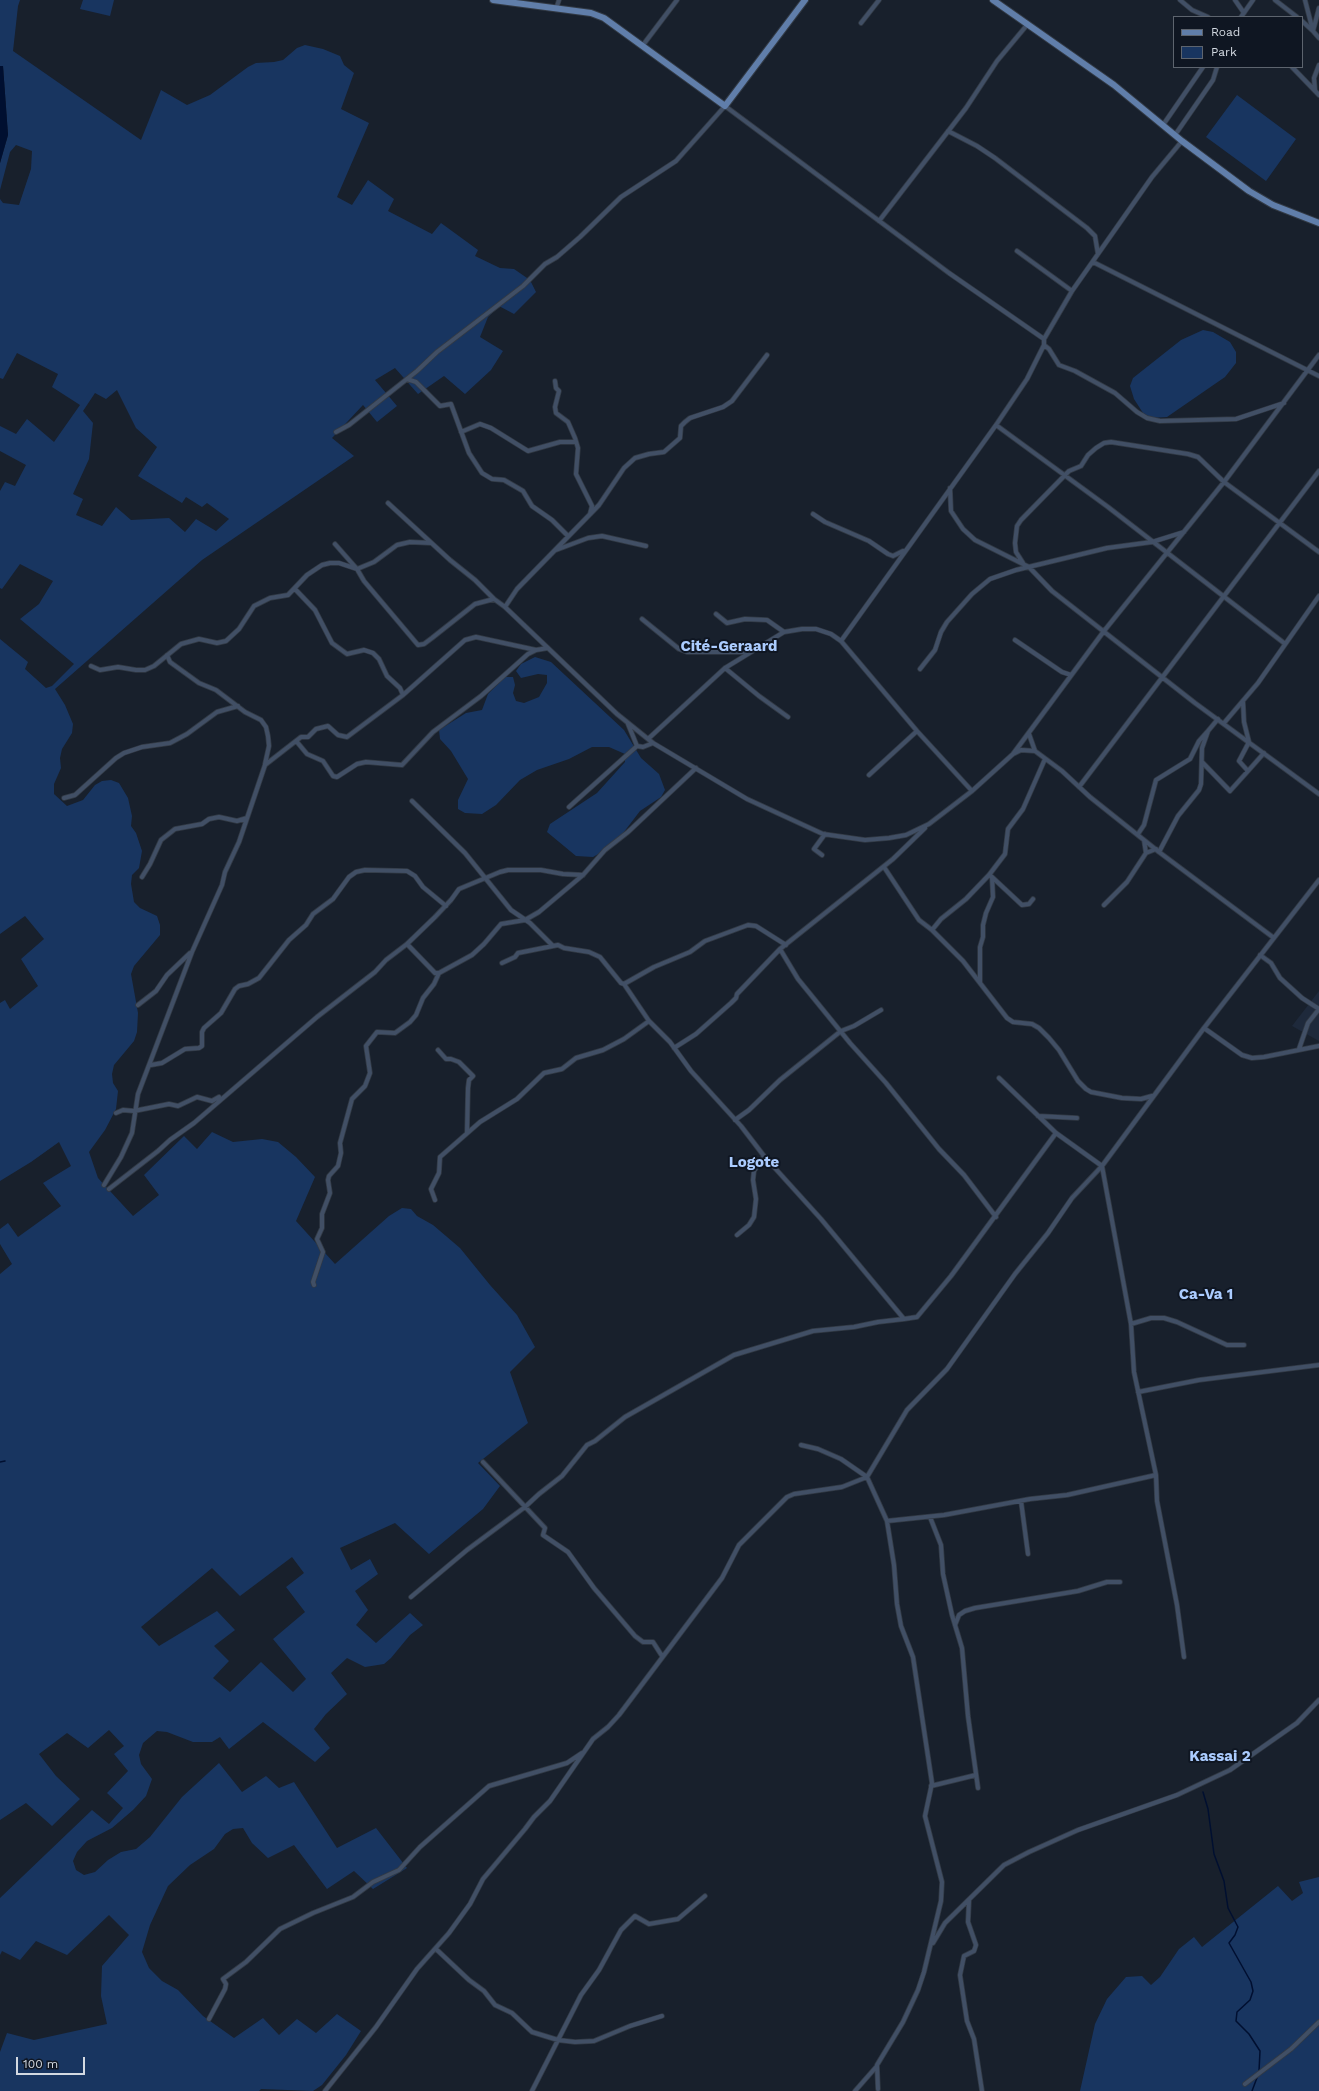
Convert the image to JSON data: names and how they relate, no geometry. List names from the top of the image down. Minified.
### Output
{"districts":["Cité-Geraard","Logote","Ca-Va 1","Kassai 2"],"legend":["Road","Park"],"scale_bar":"100 m"}
